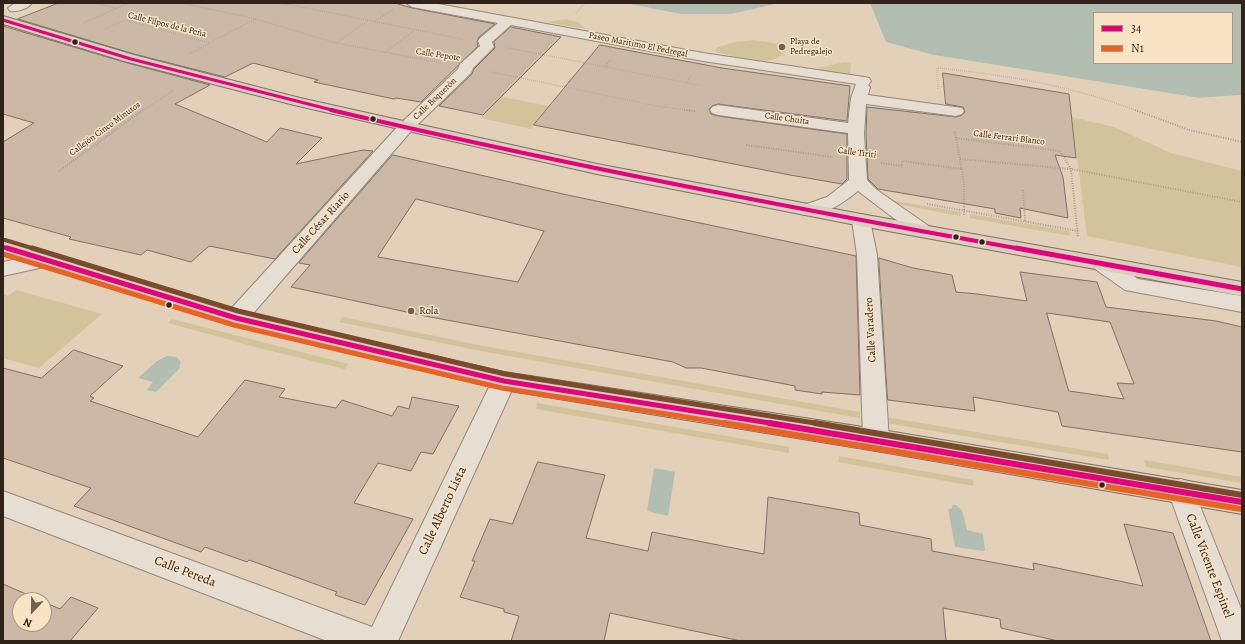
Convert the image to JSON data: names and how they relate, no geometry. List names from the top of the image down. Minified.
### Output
{"streets":{"street":["Paseo Marítimo El Pedregal","Calle Boquerón","Calle Chuita","Calle César Riario","Calle Varadero","Calle Alberto Lista","Calle Vicente Espinel","Calle Pereda"],"path":["Calle Filpos de la Peña","Calle Pepote","Callejón Cinco Minutos","Calle Ferrari Blanco","Calle Tiriti"]},"crossings":[["Paseo Marítimo El Pedregal","Calle Boquerón"],["Calle Pepote","Calle Boquerón"],["Calle Boquerón","Calle César Riario"]],"places":["Playa de Pedregalejo","Rola"],"lines":["transit line 34","transit line N1"],"legend":["34","N1"],"north":"bottom"}
